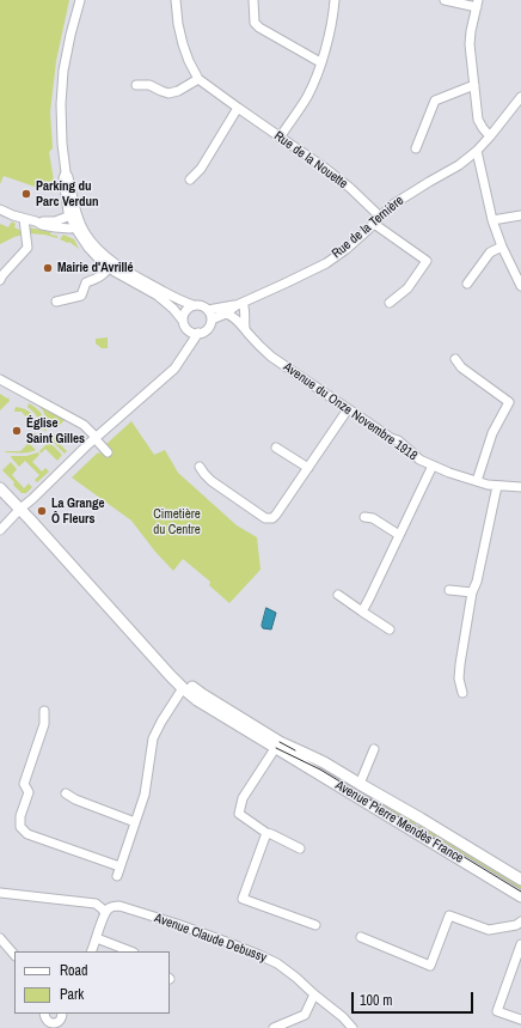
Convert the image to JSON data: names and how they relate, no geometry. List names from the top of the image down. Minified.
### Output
{"streets":{"main road":["Avenue Pierre Mendès France"],"street":["Rue de la Nouette","Rue de la Ternière","Avenue du Onze Novembre 1918","Avenue Claude Debussy"]},"crossings":[["Rue de la Nouette","Rue de la Ternière"],["Rue de la Ternière","Avenue du Onze Novembre 1918"]],"parks":["Cimetière du Centre"],"places":["Parking du Parc Verdun","Mairie d'Avrillé","Église Saint Gilles","La Grange Ô Fleurs"],"legend":["Road","Park"],"scale_bar":"100 m"}
